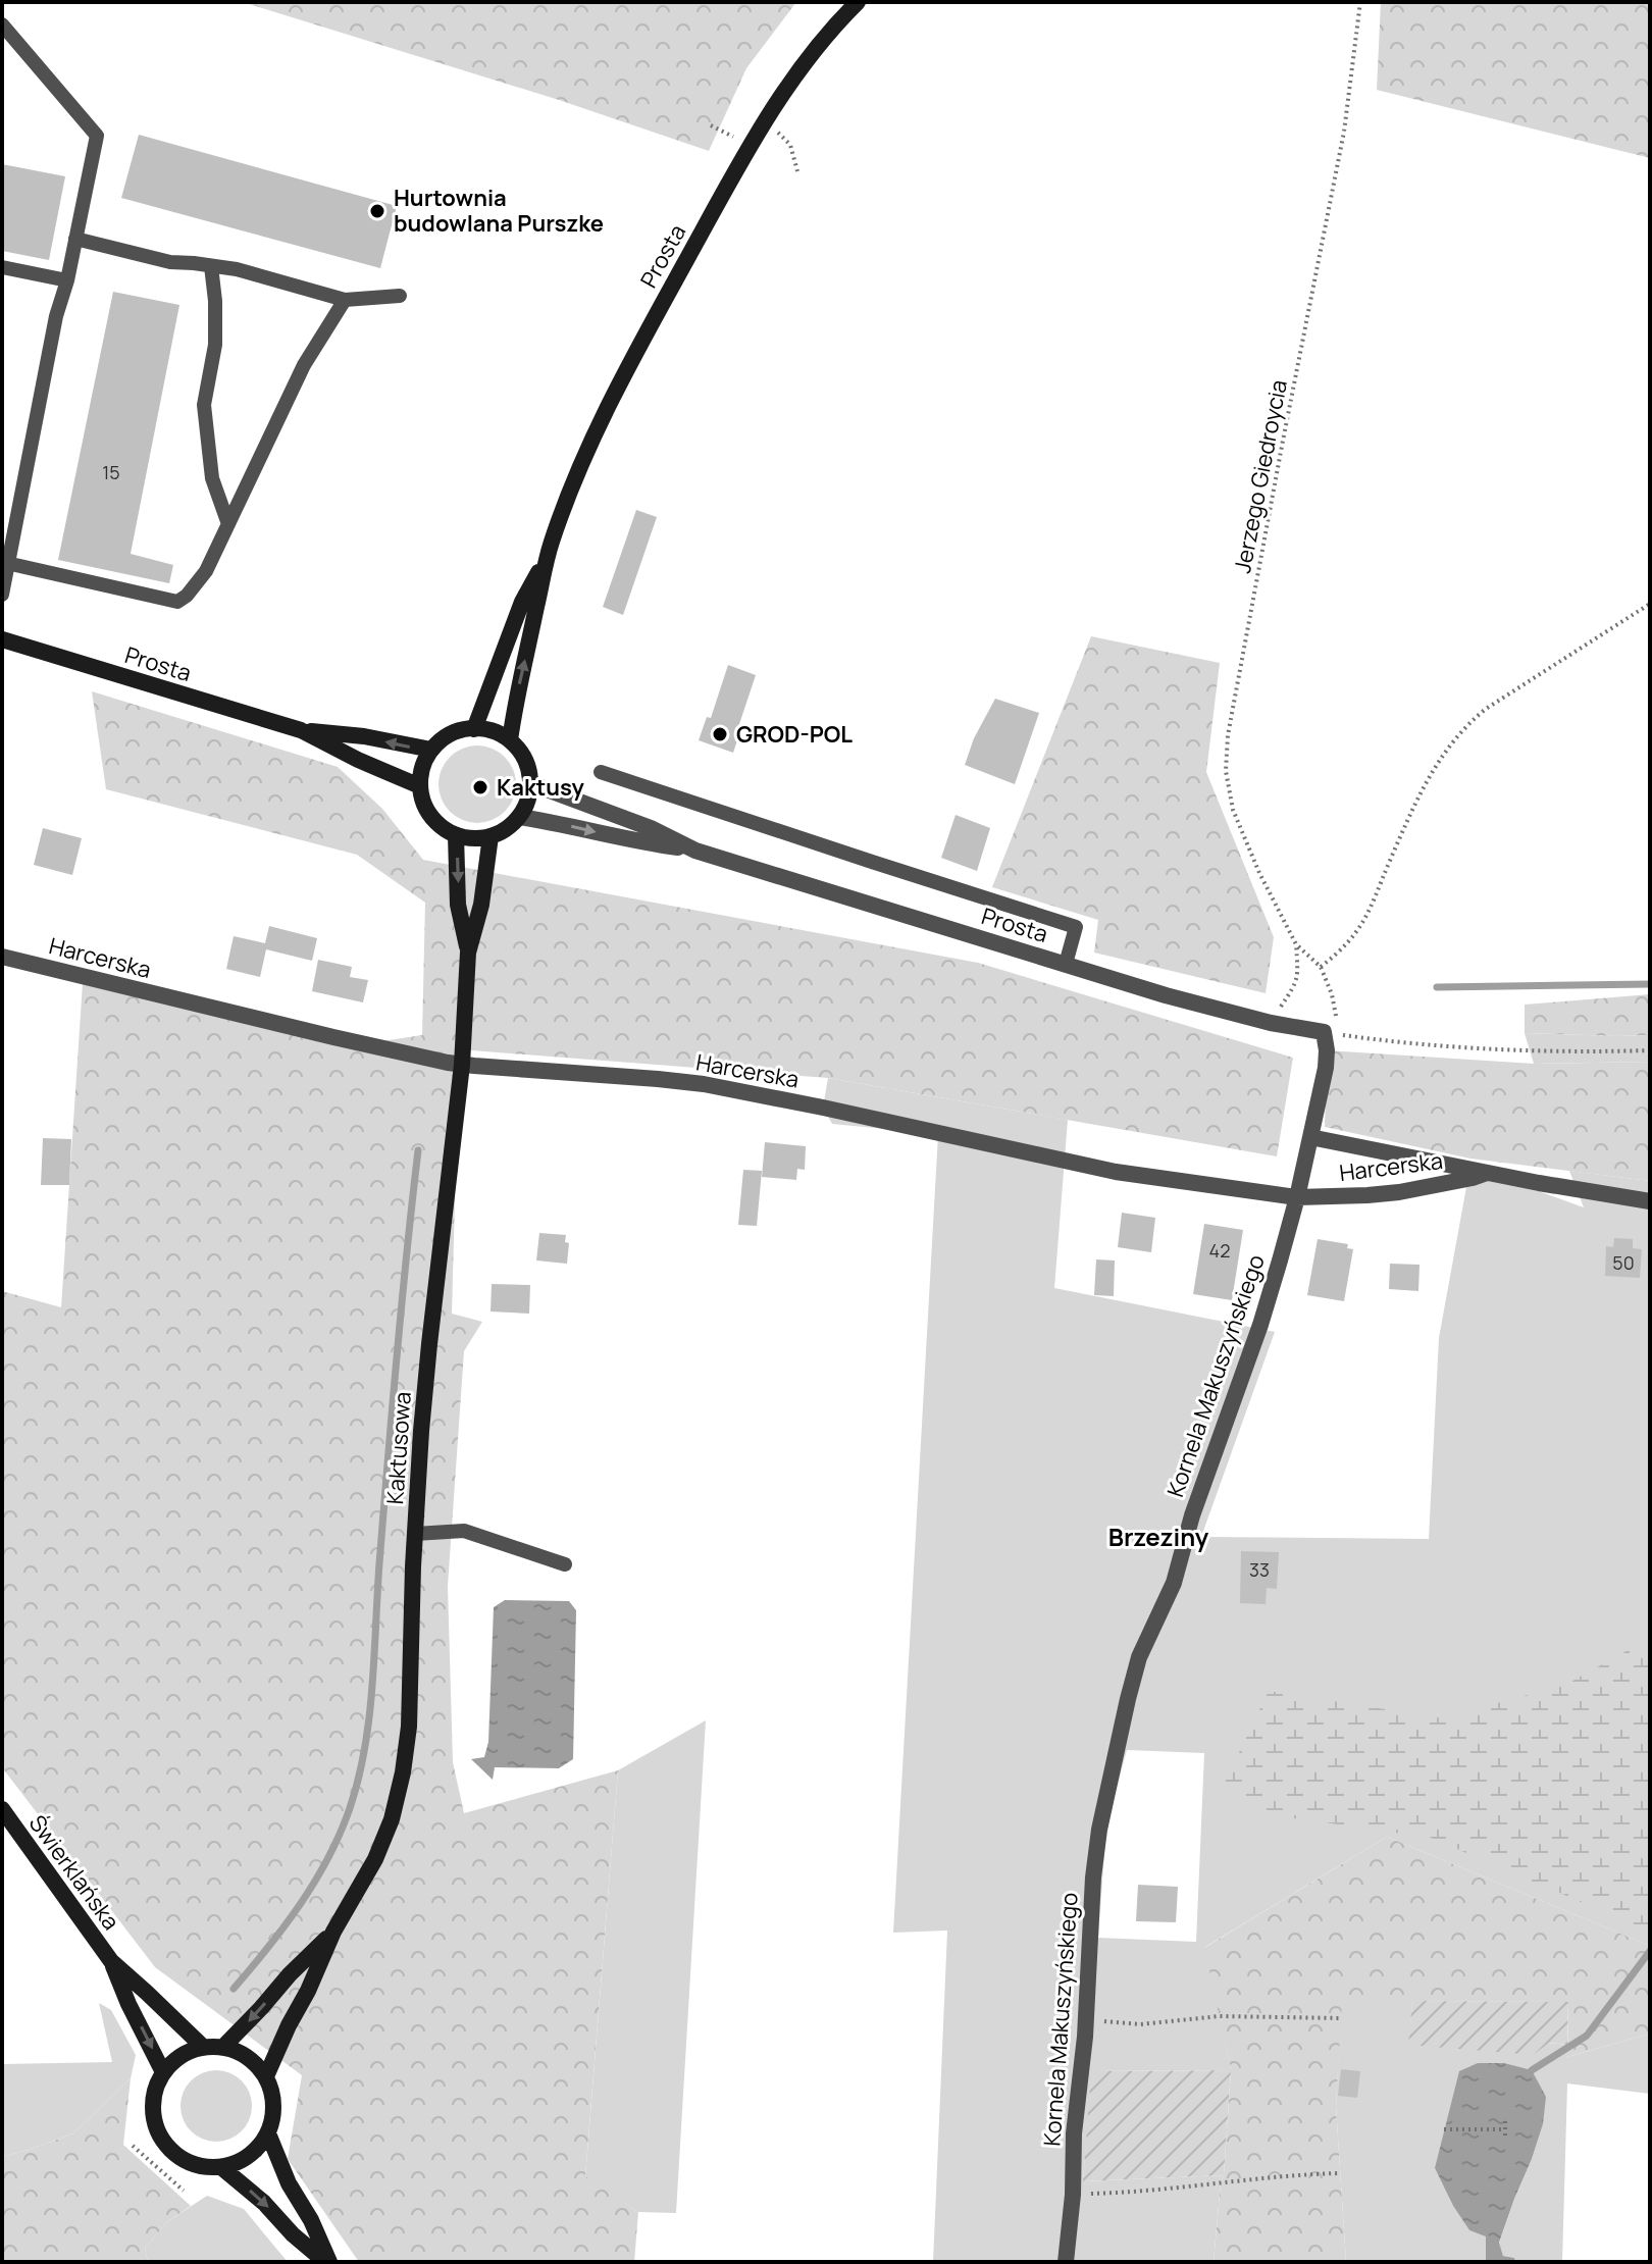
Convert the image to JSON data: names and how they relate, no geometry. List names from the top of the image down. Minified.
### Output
{"streets":{"street":["Prosta","Harcerska","Kornela Makuszyńskiego","Kaktusowa","Świerklańska"],"path":["Jerzego Giedroycia"]},"crossings":[["Prosta","Jerzego Giedroycia"],["Prosta","Kornela Makuszyńskiego"],["Prosta","Kaktusowa"],["Jerzego Giedroycia","Kornela Makuszyńskiego"],["Harcerska","Kornela Makuszyńskiego"],["Harcerska","Kaktusowa"],["Kaktusowa","Świerklańska"]],"districts":["Brzeziny"],"places":["Hurtownia budowlana Purszke","GROD-POL","Kaktusy"],"house_numbers":["15","42","50","33"]}
